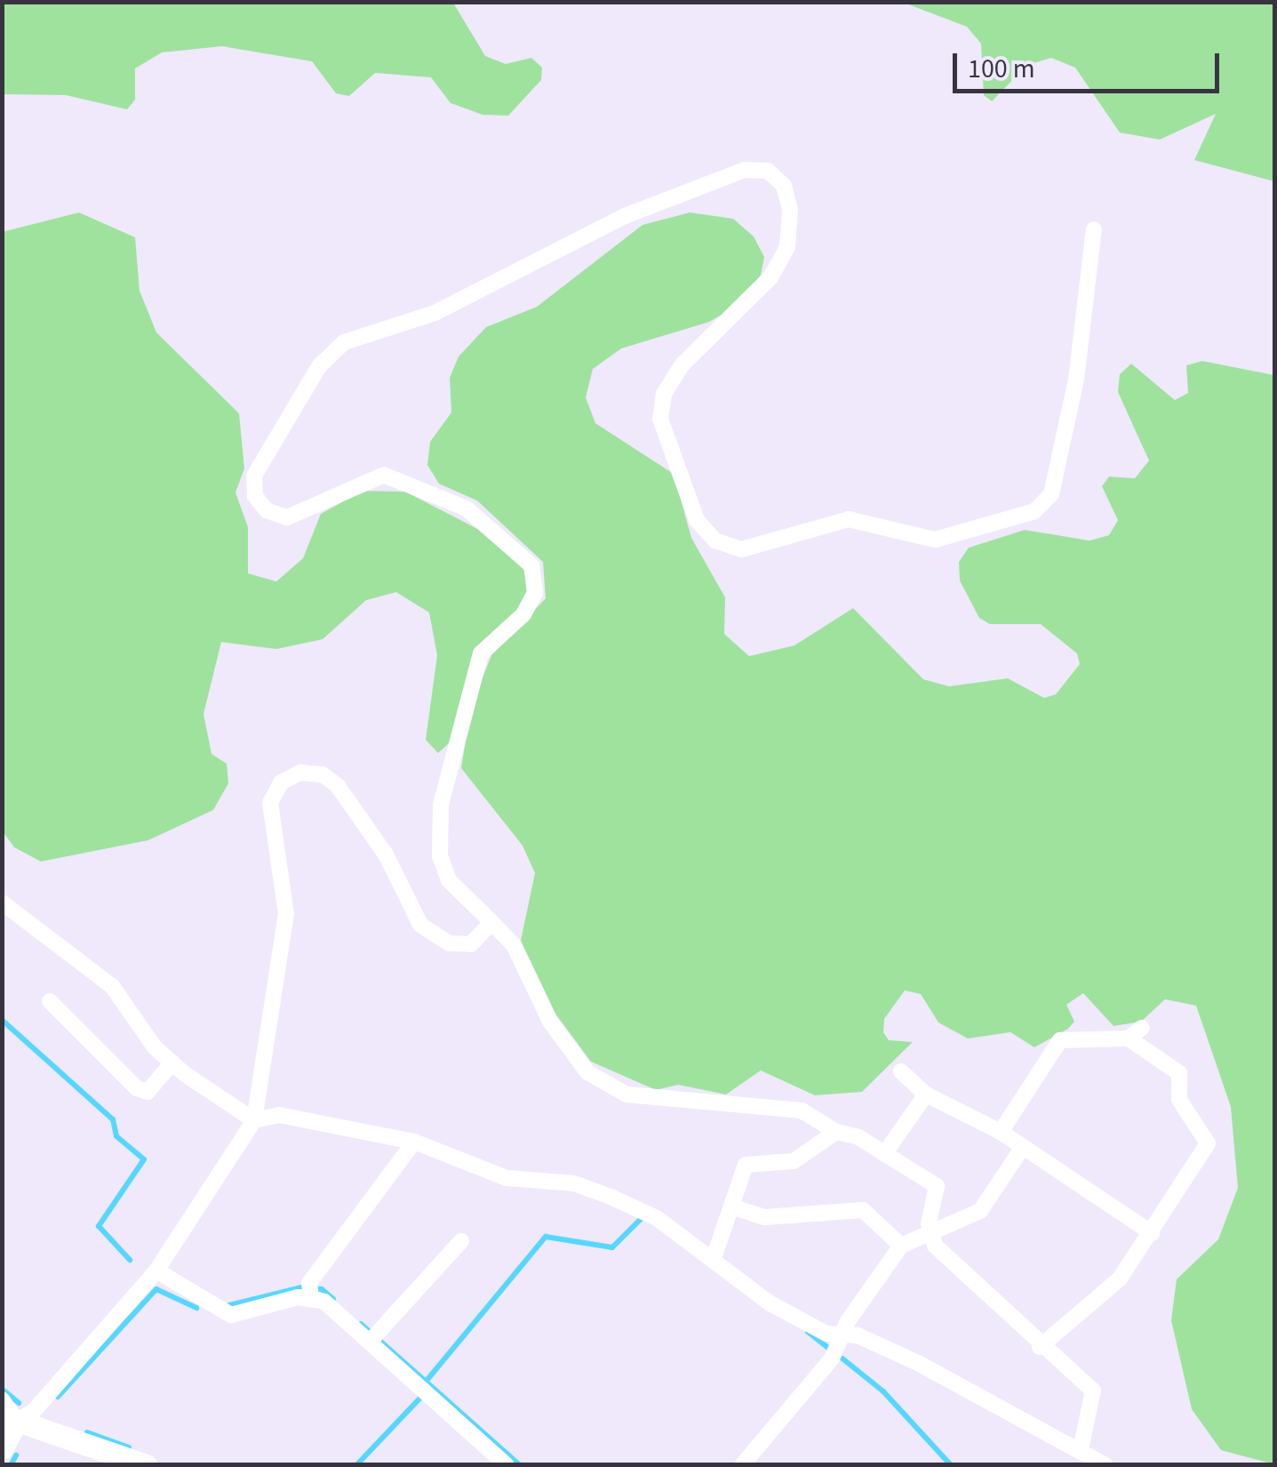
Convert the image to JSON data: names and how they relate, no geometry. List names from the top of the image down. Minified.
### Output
{"scale_bar":"100 m"}
